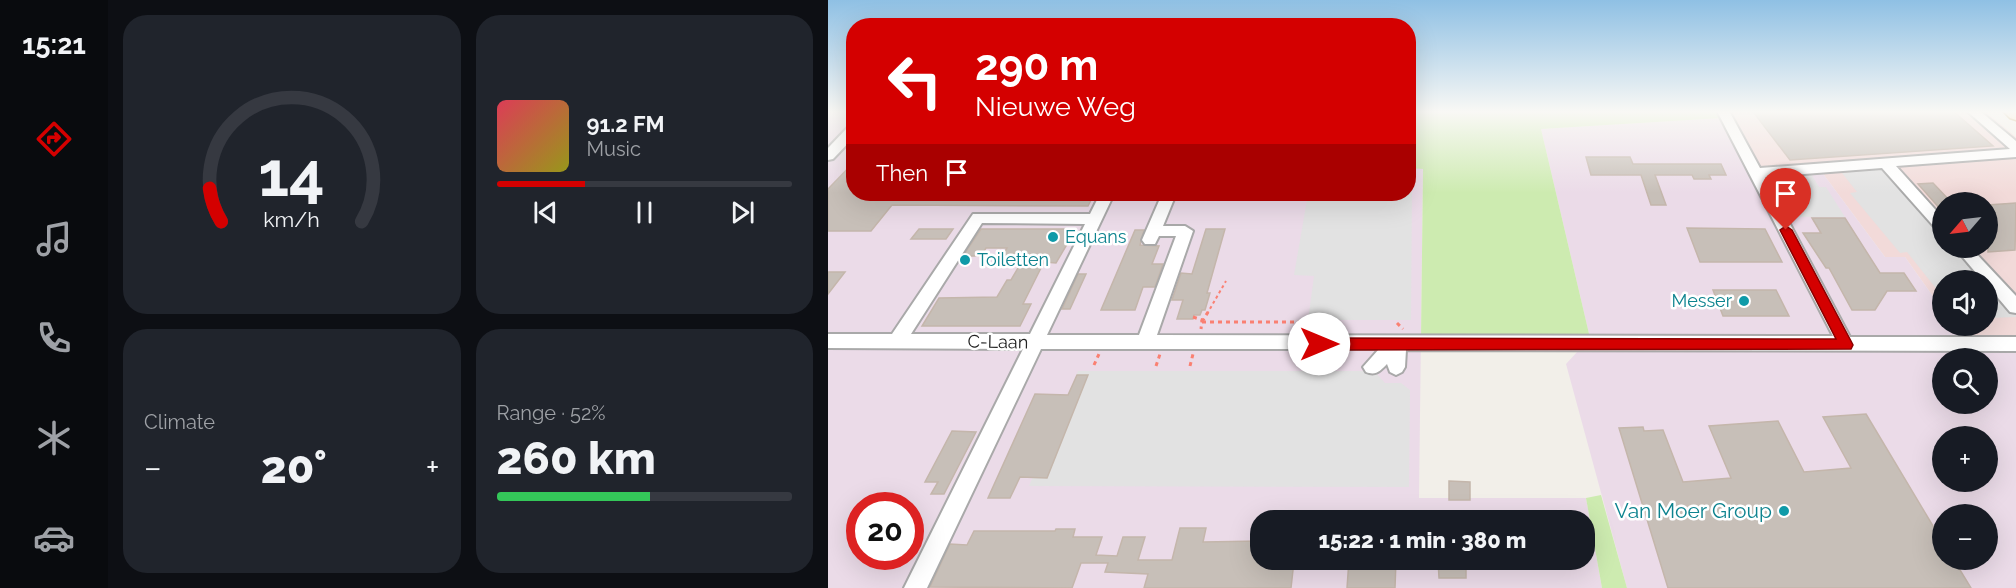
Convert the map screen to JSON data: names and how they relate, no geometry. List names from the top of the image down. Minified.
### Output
{"streets":{"street":["C-Laan"]},"places":["Equans","Toiletten","Messer","Van Moer Group"],"north":"bottom left","page":{"tabs":"15:21","turn":["290 m","Nieuwe Weg"],"song":["91.2 FM","Music"],"then":"Then","map_buttons":["+","−"],"tile":["Climate",["Range · 52%","260 km"]],"heat":["−","20°","+"],"limit":"20","trip":"15:22 · 1 min · 380 m","gauge":["14","km/h"]}}
